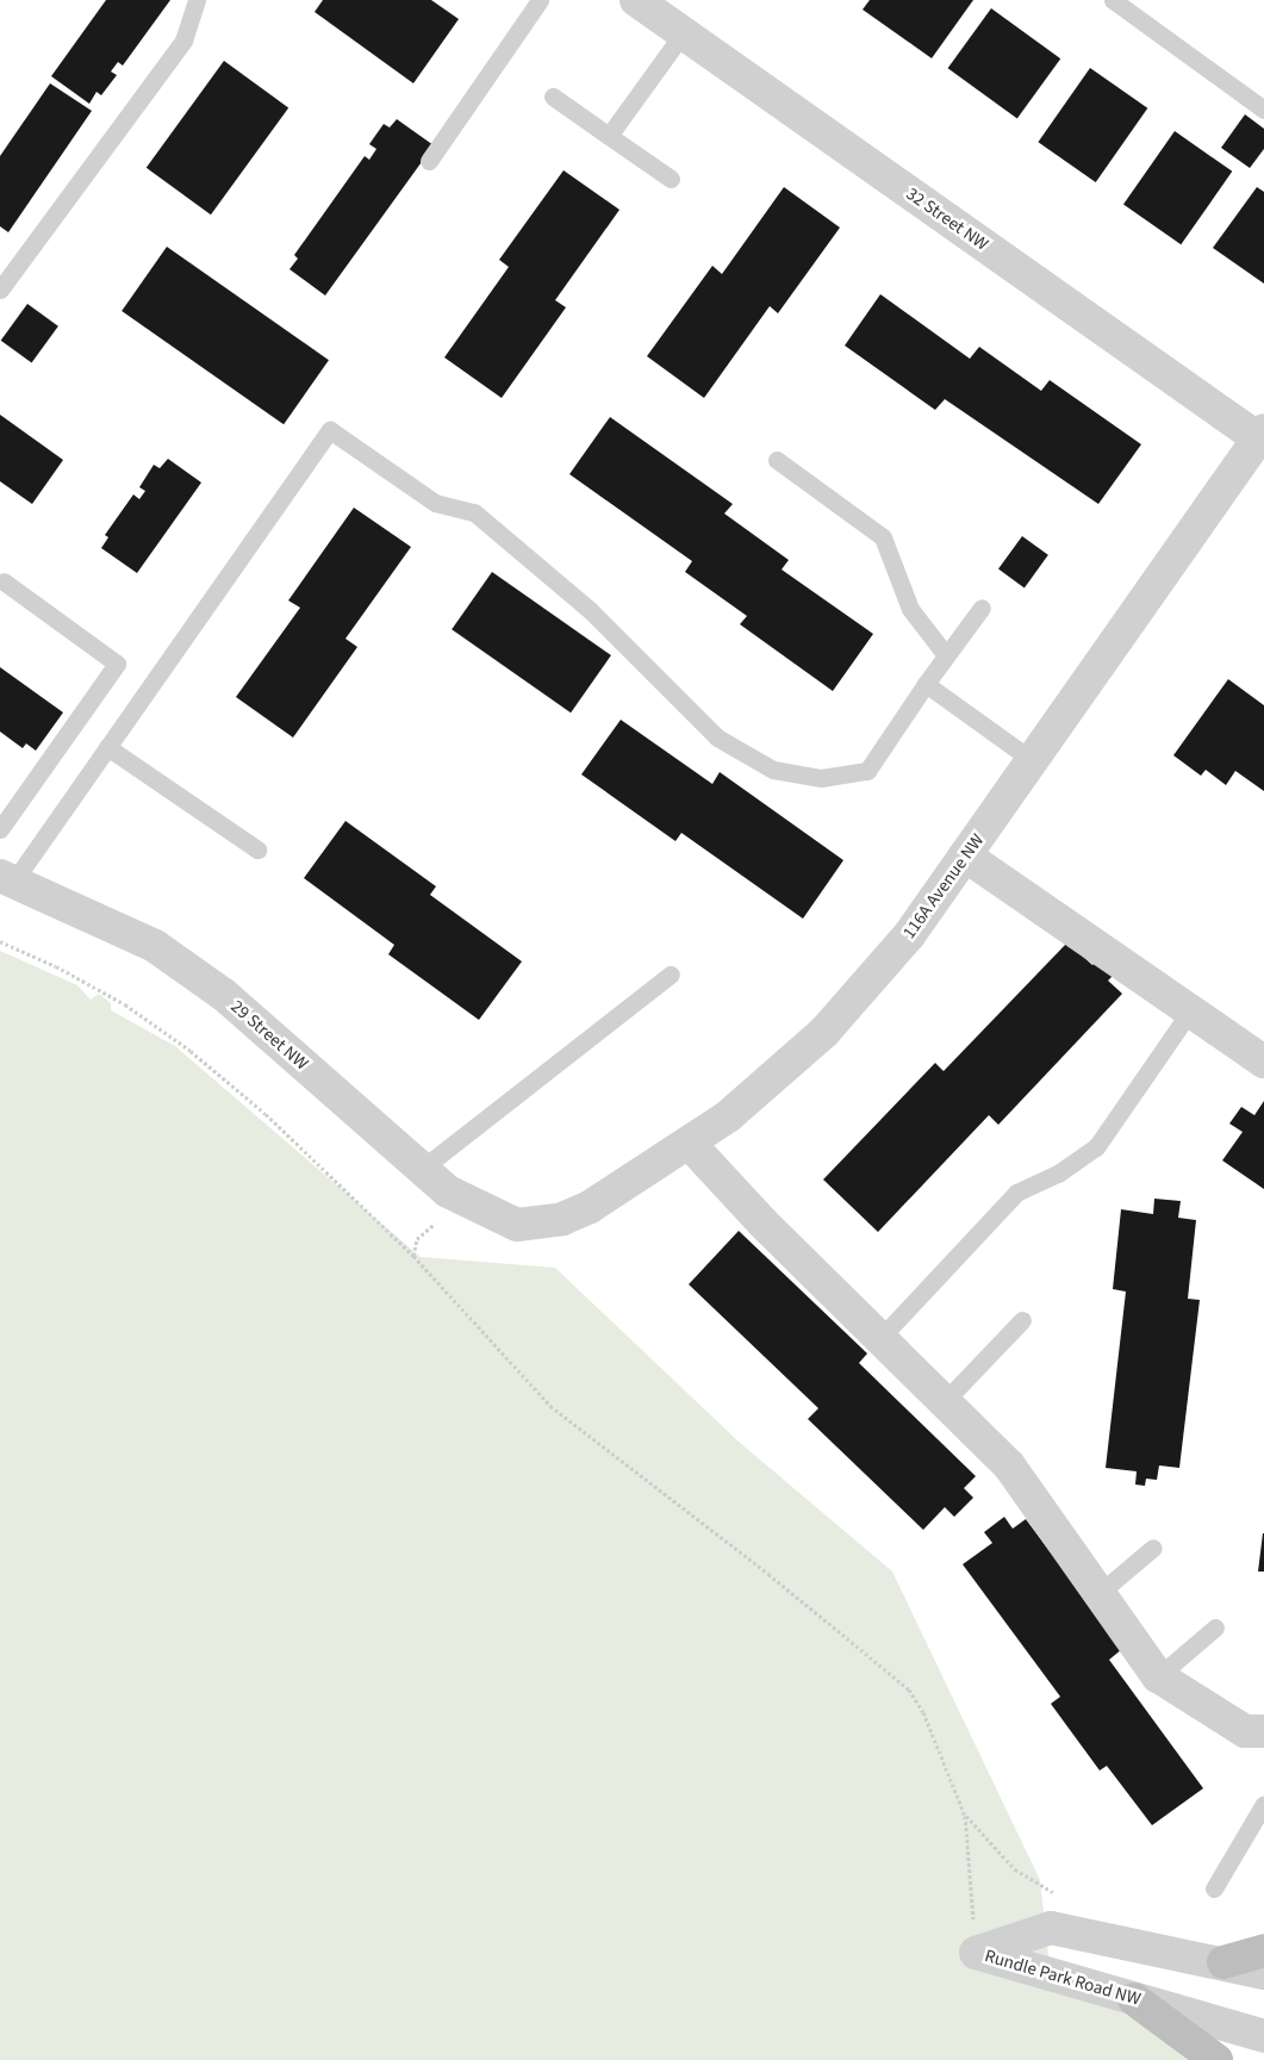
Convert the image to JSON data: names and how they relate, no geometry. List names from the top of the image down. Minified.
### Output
{"streets":{"street":["32 Street NW","116A Avenue NW","29 Street NW","Rundle Park Road NW"]},"crossings":[["32 Street NW","116A Avenue NW"],["116A Avenue NW","29 Street NW"]]}
